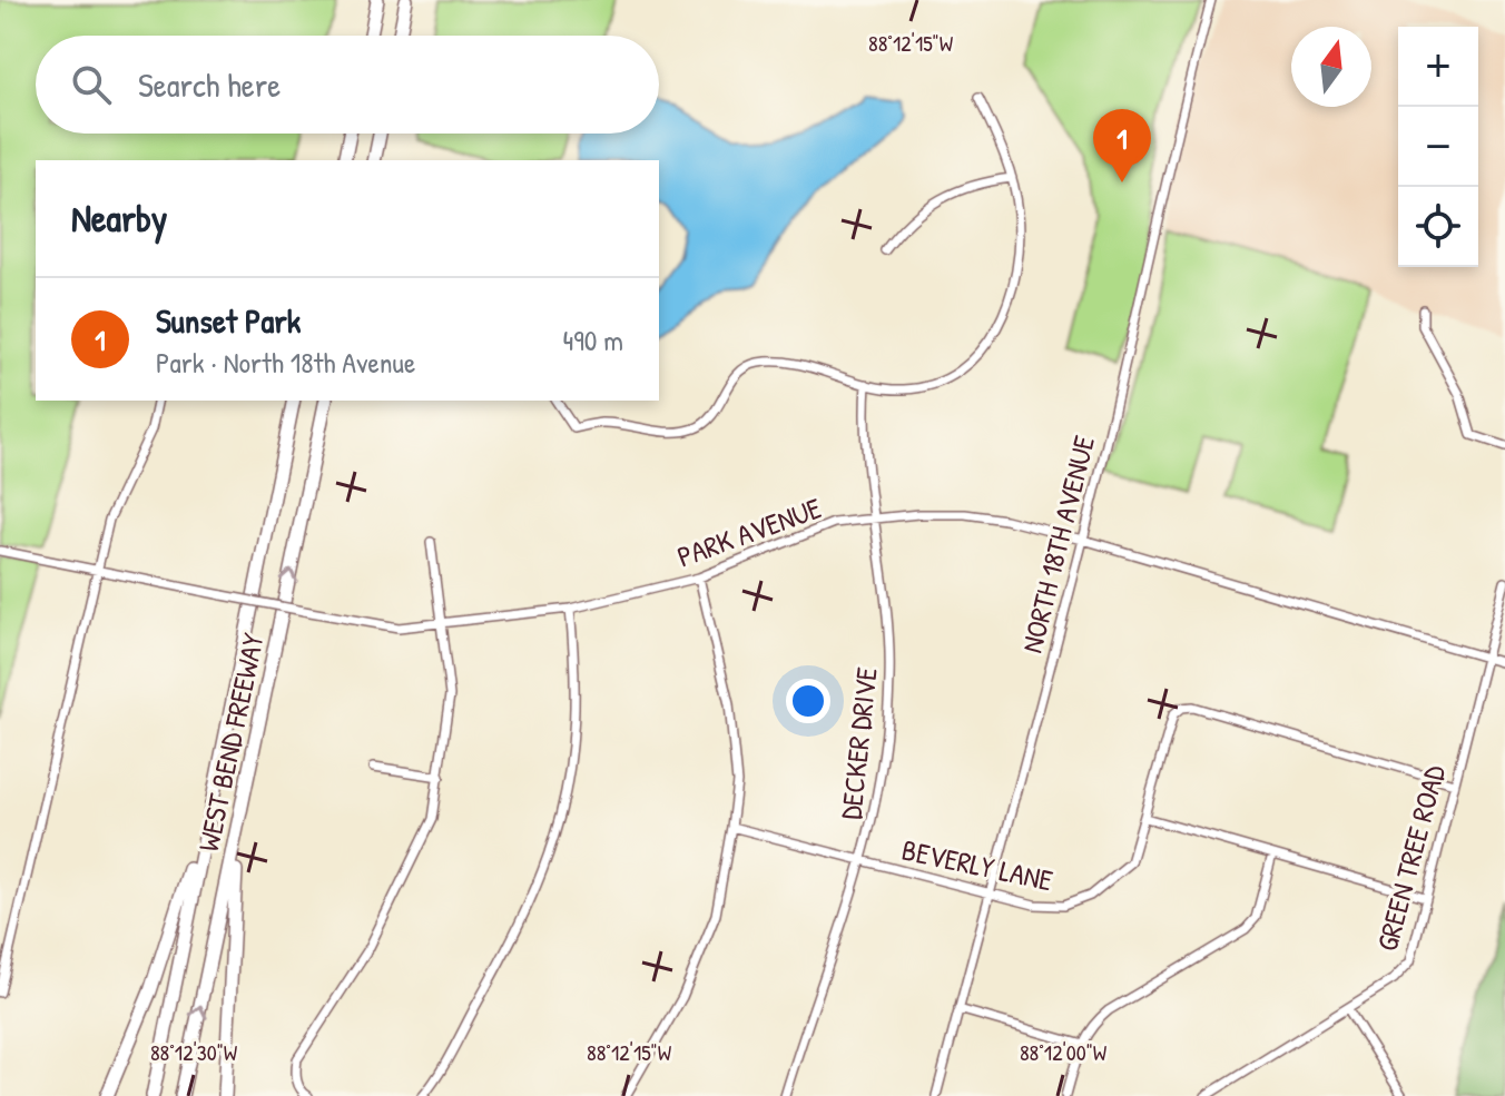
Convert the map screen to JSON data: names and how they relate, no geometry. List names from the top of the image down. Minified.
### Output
{"streets":{"highway":["WEST BEND FREEWAY"],"street":["PARK AVENUE","NORTH 18TH AVENUE","DECKER DRIVE","GREEN TREE ROAD","BEVERLY LANE"]},"crossings":[["PARK AVENUE","NORTH 18TH AVENUE"],["PARK AVENUE","DECKER DRIVE"],["PARK AVENUE","GREEN TREE ROAD"],["NORTH 18TH AVENUE","BEVERLY LANE"],["DECKER DRIVE","BEVERLY LANE"],["GREEN TREE ROAD","BEVERLY LANE"]],"north":"top","page":{"map_buttons":["+","−"],"search":"Search here","pins":"1","heading":"Nearby","list":[{"mark":"1","name":"Sunset Park","note":"Park · North 18th Avenue","value":"490 m"}]},"coordinates":["88°12'15\"W","88°12'30\"W","88°12'00\"W"]}
